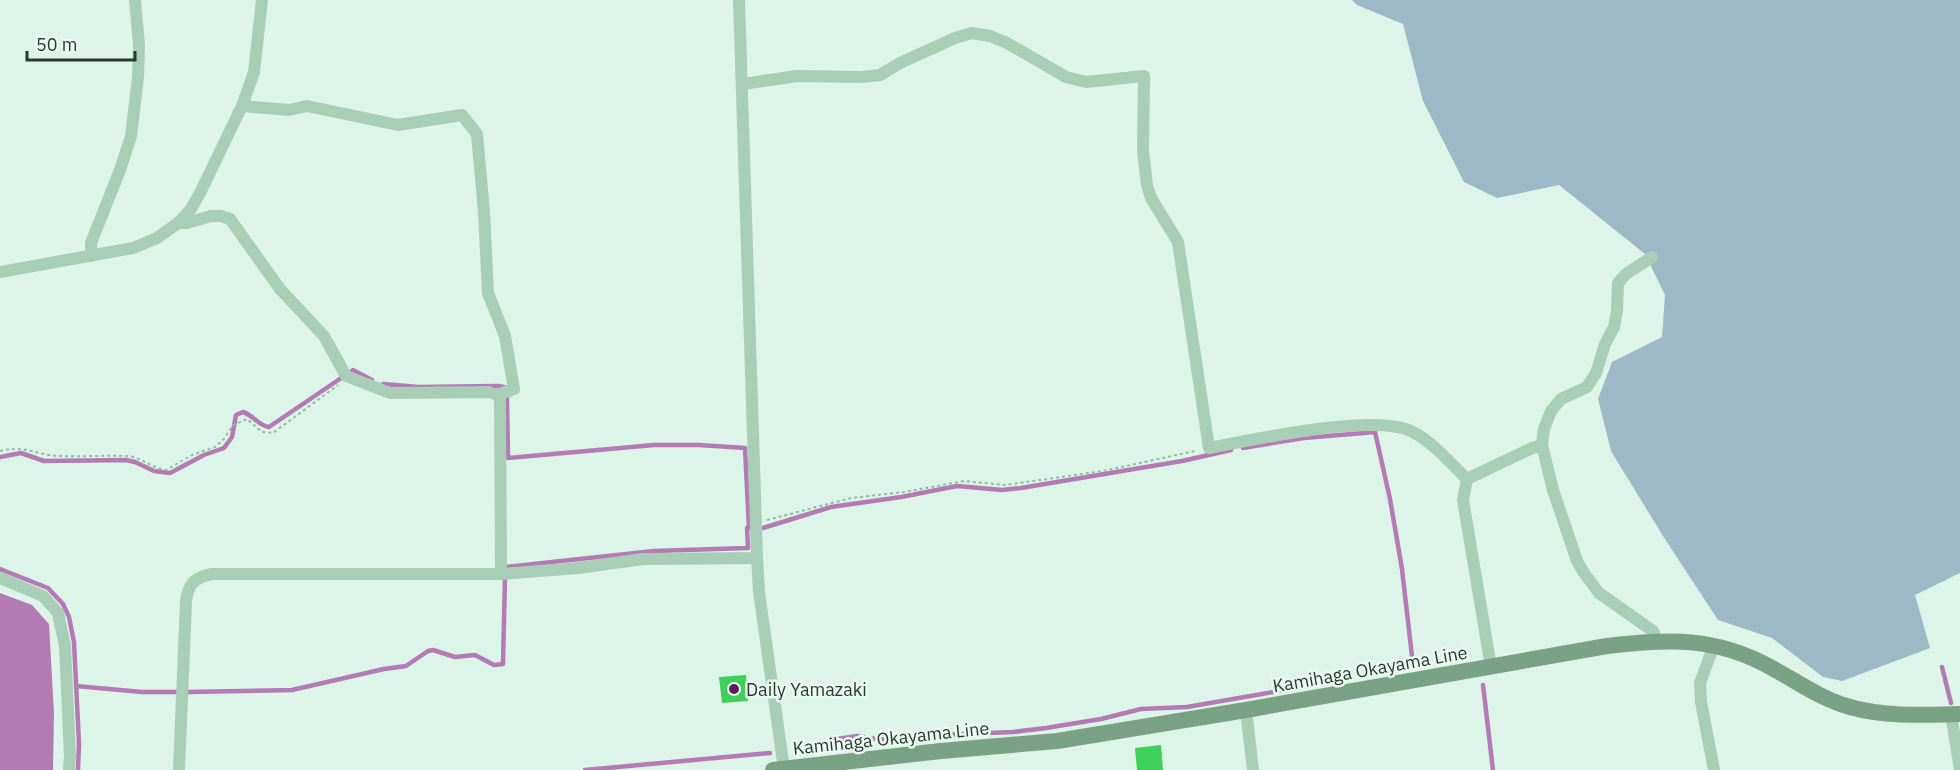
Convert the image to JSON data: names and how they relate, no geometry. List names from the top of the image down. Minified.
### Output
{"streets":{"main road":["Kamihaga Okayama Line"]},"places":["Daily Yamazaki"],"scale_bar":"50 m"}
